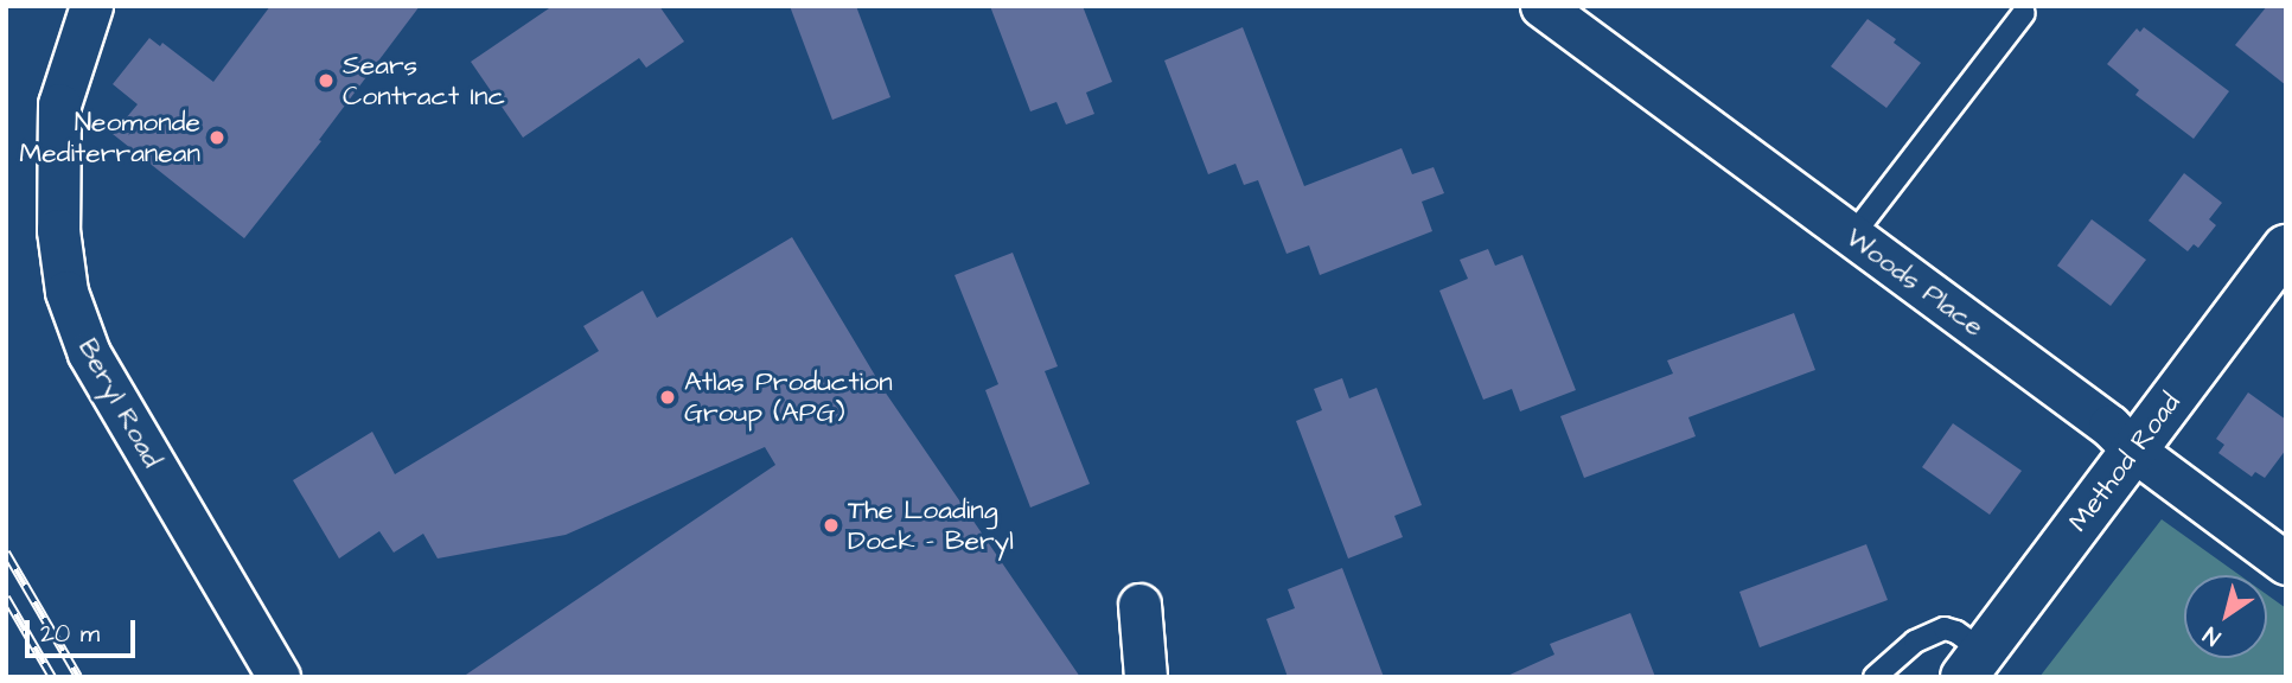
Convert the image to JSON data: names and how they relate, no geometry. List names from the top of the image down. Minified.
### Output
{"streets":{"street":["Woods Place","Beryl Road","Method Road"]},"crossings":[["Woods Place","Method Road"]],"places":["Sears Contract Inc","Neomonde Mediterranean","Atlas Production Group (APG)","The Loading Dock - Beryl"],"scale_bar":"20 m","north":"bottom left"}
